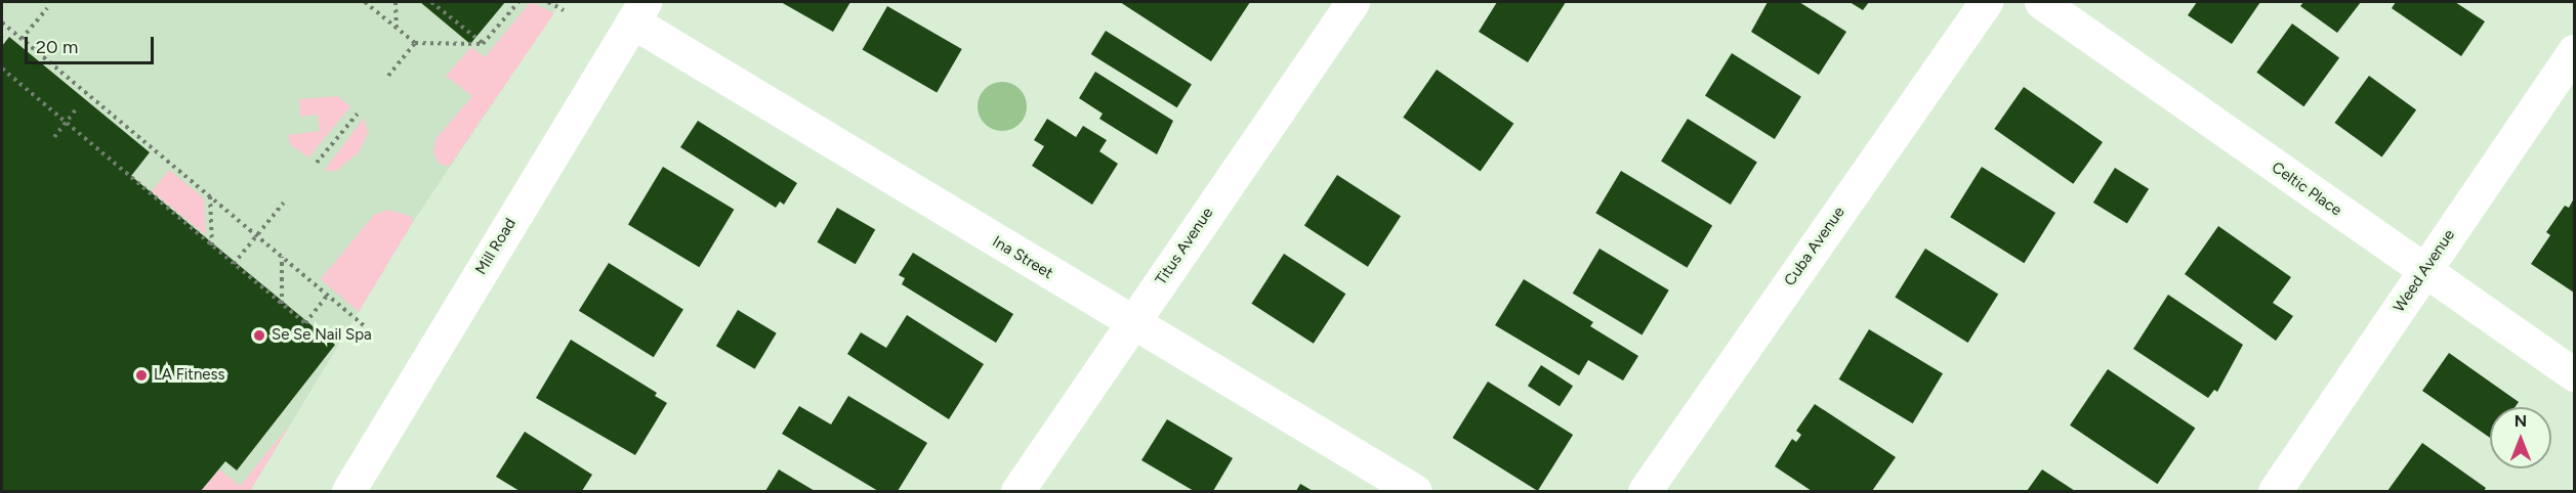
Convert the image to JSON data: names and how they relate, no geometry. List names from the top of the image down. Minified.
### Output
{"streets":{"street":["Celtic Place","Mill Road","Titus Avenue","Cuba Avenue","Ina Street","Weed Avenue"]},"crossings":[["Celtic Place","Weed Avenue"],["Mill Road","Ina Street"],["Titus Avenue","Ina Street"]],"places":["Se Se Nail Spa","LA Fitness"],"scale_bar":"20 m","north":"top"}
